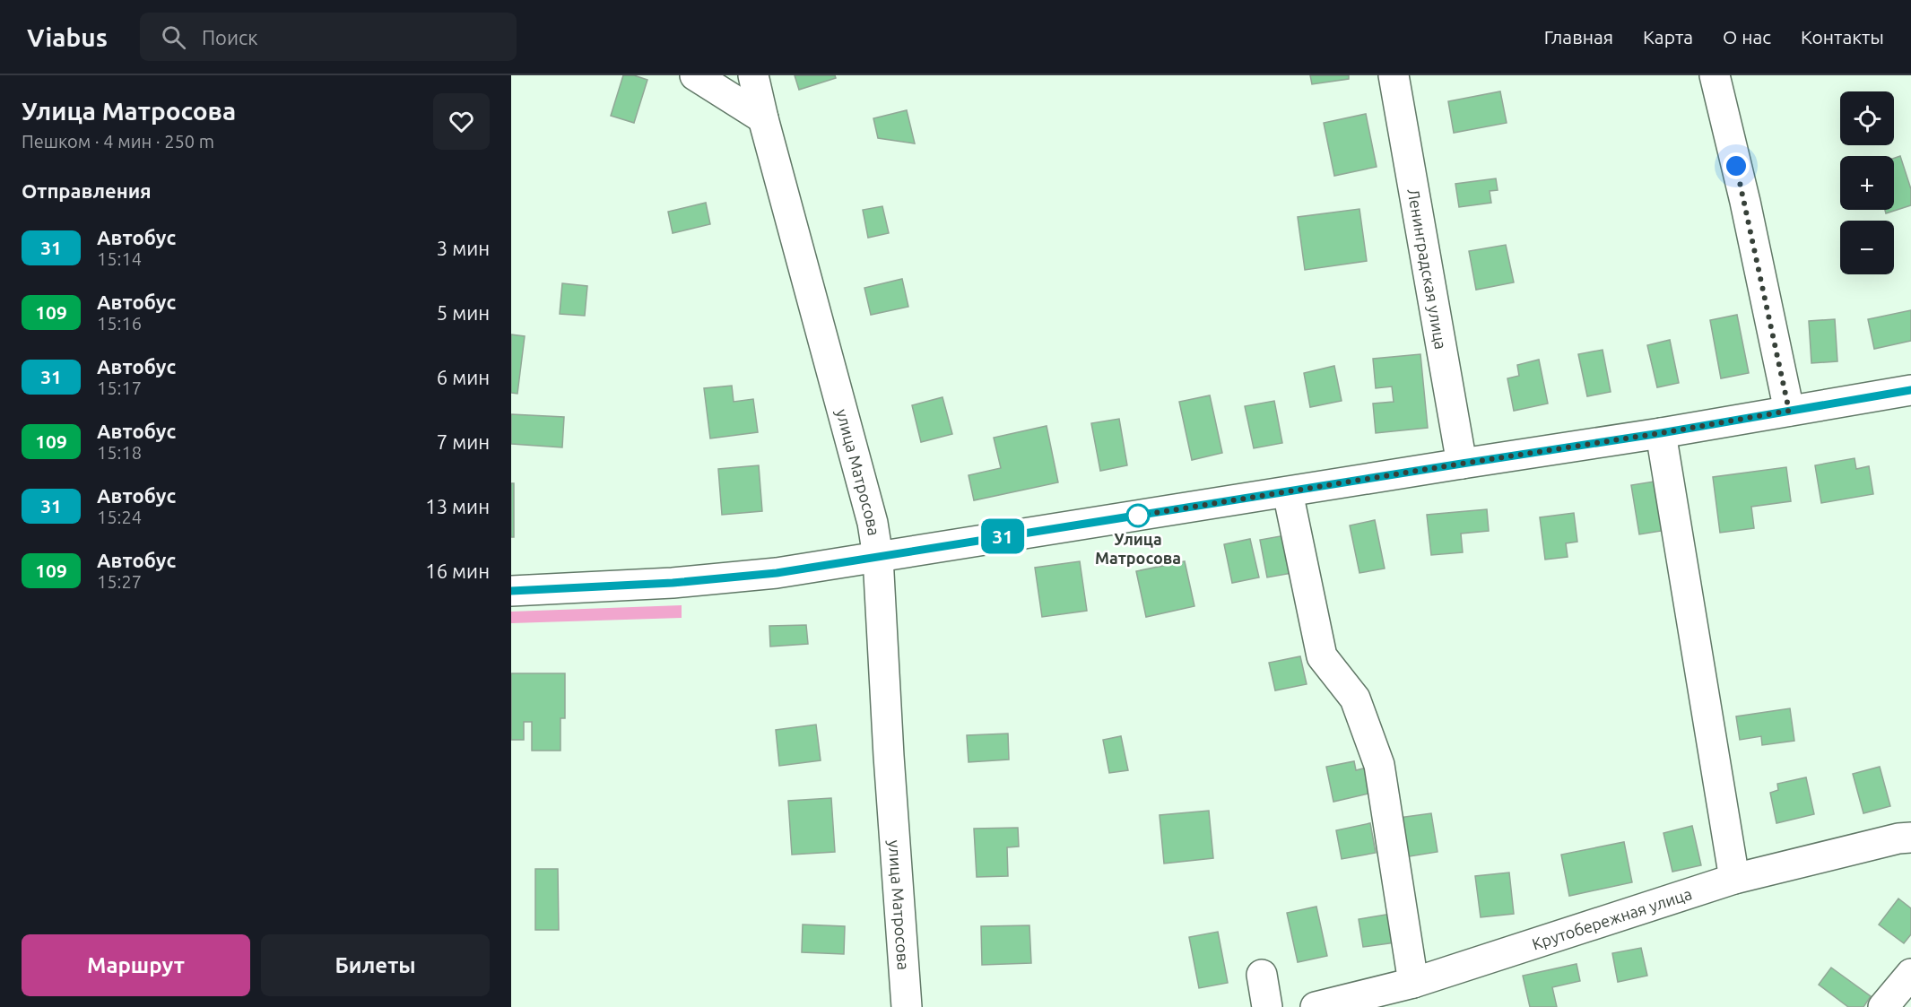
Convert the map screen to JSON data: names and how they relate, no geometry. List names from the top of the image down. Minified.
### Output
{"streets":{"street":["Ленинградская улица","улица Матросова","Крутобережная улица"]},"places":["Улица Матросова"],"lines":["bus line 31"],"page":{"header":"Viabus","search":"Поиск","nav":["Главная","Карта","О нас","Контакты"],"heading":[["Улица Матросова","Пешком · 4 мин · 250 m"],"Отправления"],"on_map":"31","map_buttons":["+","−"],"list":[{"mark":"31","name":"Автобус","note":"15:14","value":"3 мин"},{"mark":"109","name":"Автобус","note":"15:16","value":"5 мин"},{"mark":"31","name":"Автобус","note":"15:17","value":"6 мин"},{"mark":"109","name":"Автобус","note":"15:18","value":"7 мин"},{"mark":"31","name":"Автобус","note":"15:24","value":"13 мин"},{"mark":"109","name":"Автобус","note":"15:27","value":"16 мин"}],"buttons":["Маршрут","Билеты"]}}
